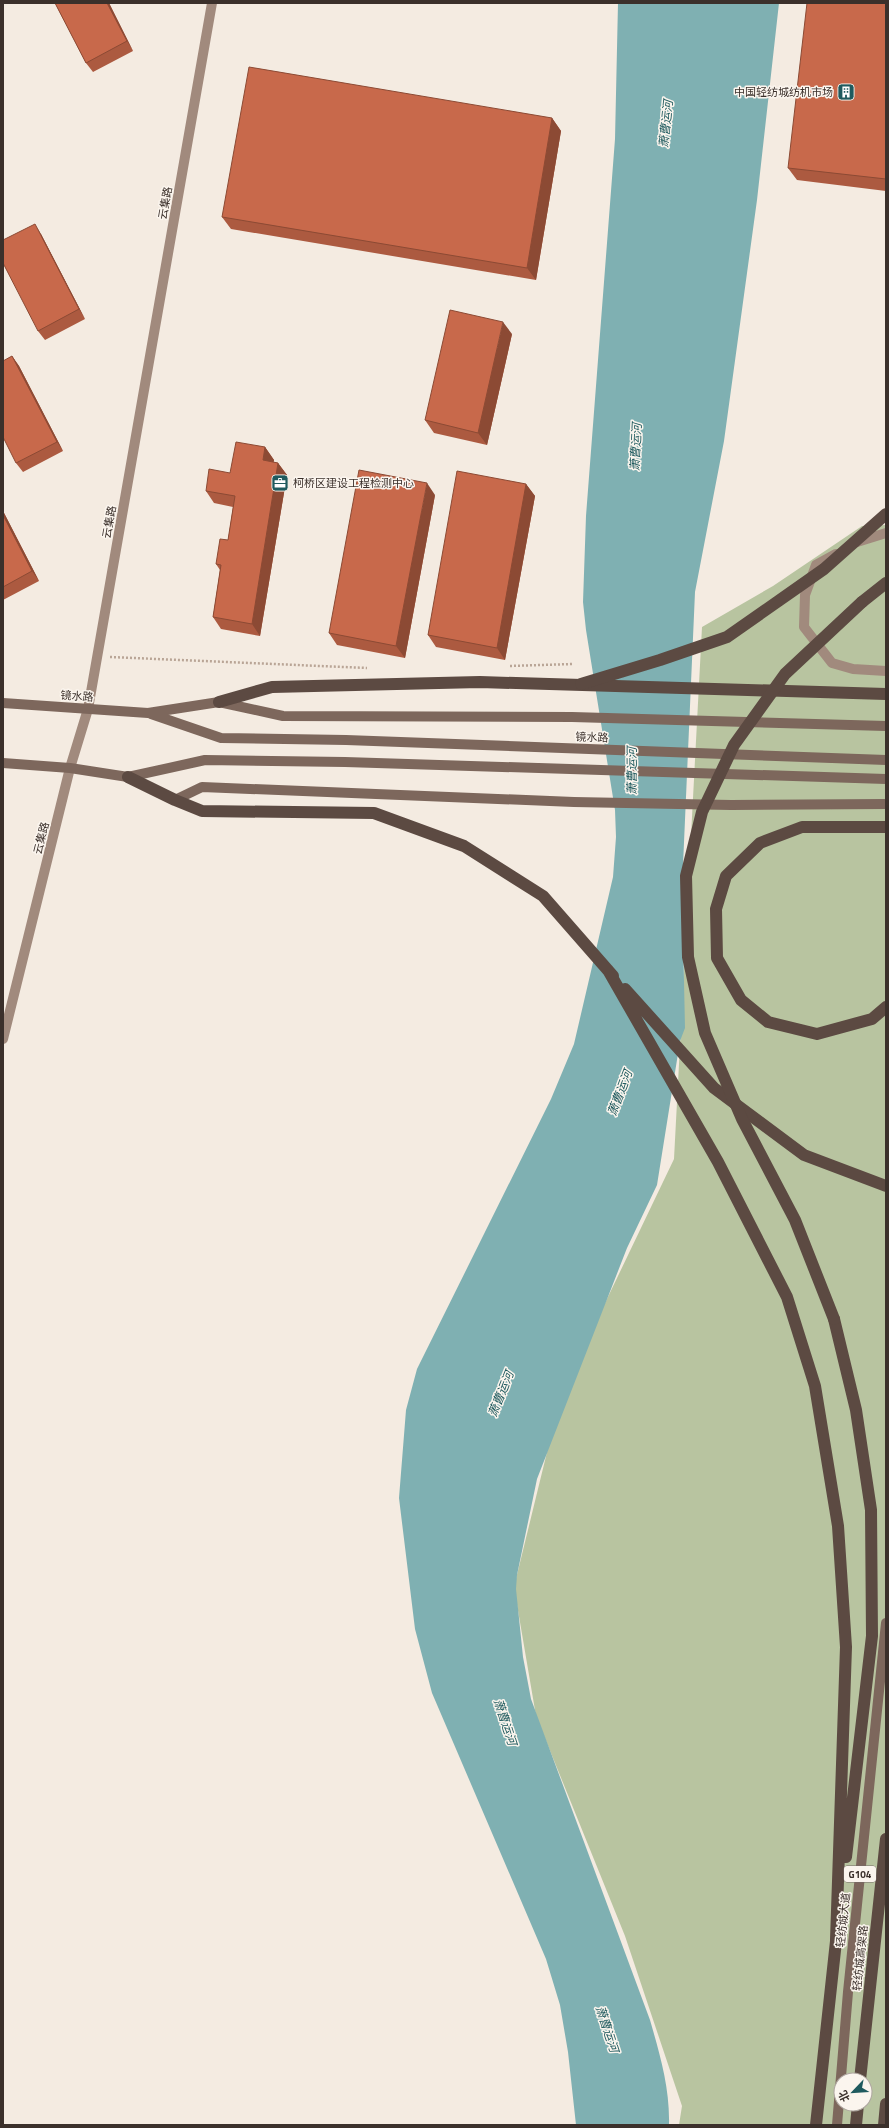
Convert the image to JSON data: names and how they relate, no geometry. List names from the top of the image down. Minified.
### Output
{"streets":{"highway":["轻纺城高架路"],"main road":["镜水路","G104","轻纺城大道"],"street":["云集路"]},"crossings":[["云集路","镜水路"]],"water":["萧曹运河"],"places":{"building":["中国轻纺城纺机市场"],"office":["柯桥区建设工程检测中心"]},"north":"bottom left"}
